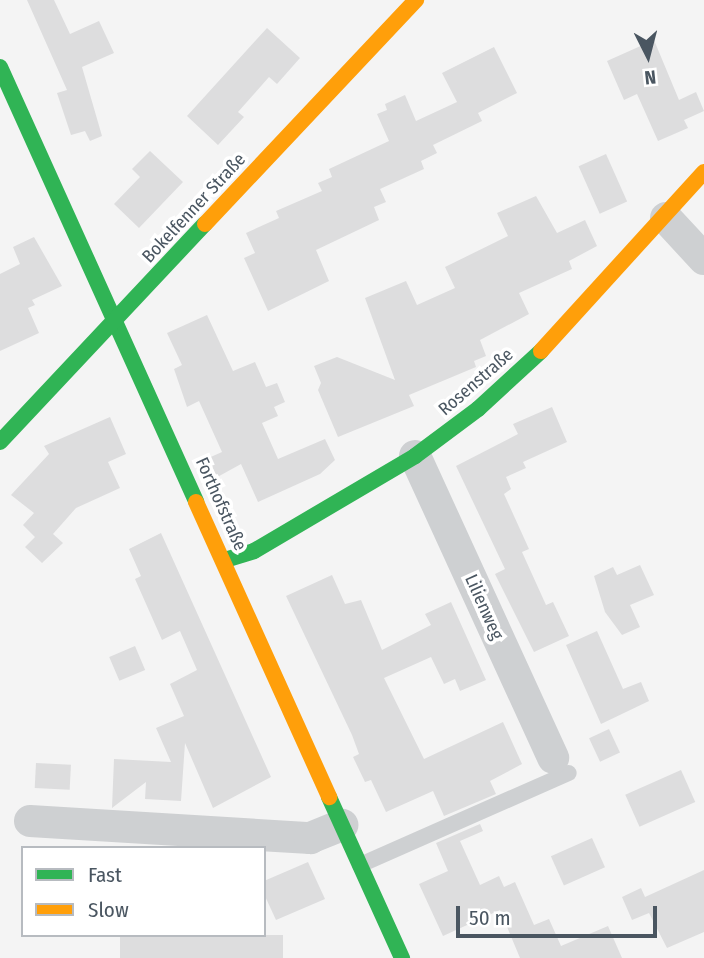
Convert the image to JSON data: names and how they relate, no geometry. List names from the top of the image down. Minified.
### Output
{"streets":{"street":["Bokelfenner Straße","Rosenstraße","Forthofstraße","Lilienweg"]},"crossings":[["Bokelfenner Straße","Forthofstraße"],["Rosenstraße","Forthofstraße"],["Rosenstraße","Lilienweg"]],"legend":["Fast","Slow"],"scale_bar":"50 m","north":"bottom"}
